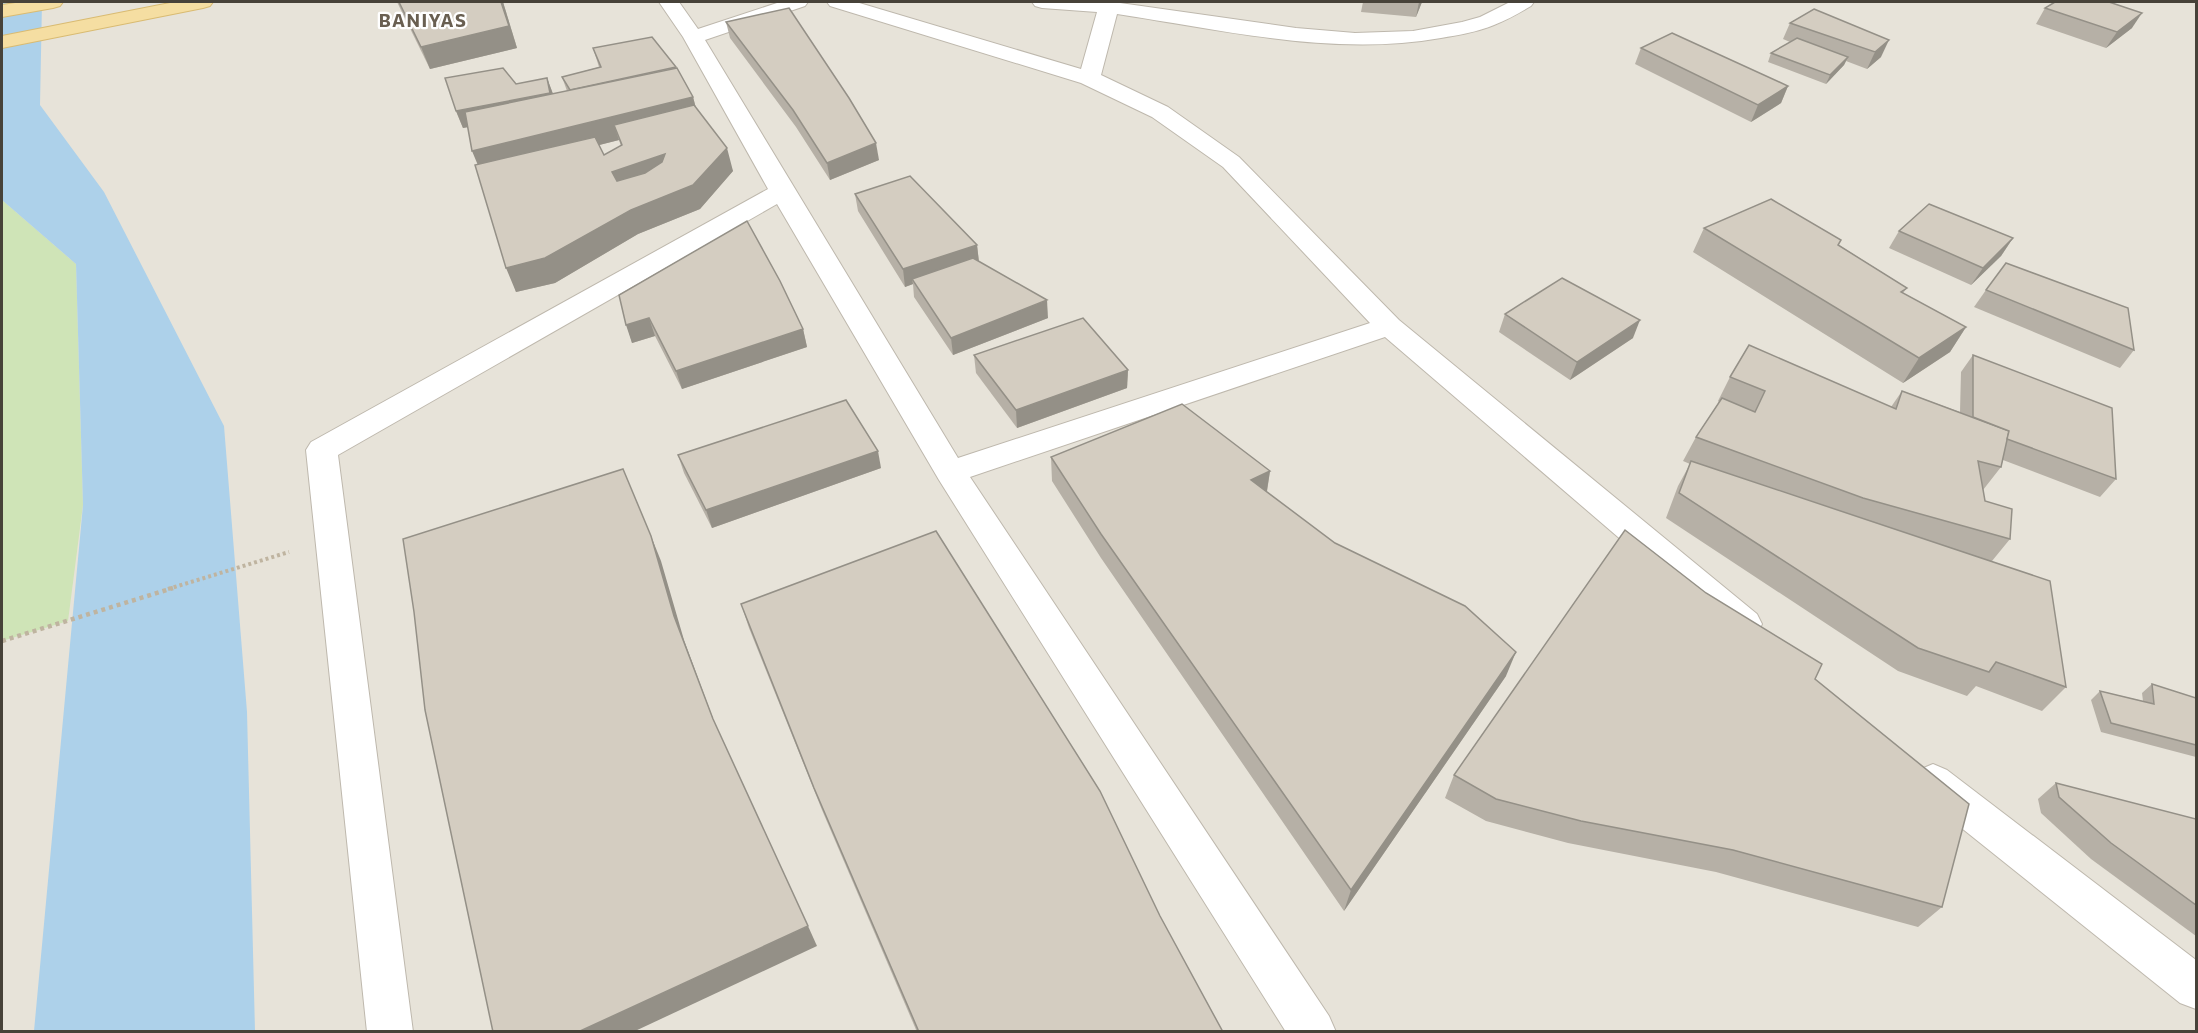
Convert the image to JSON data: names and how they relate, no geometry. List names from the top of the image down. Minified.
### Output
{"districts":["BANIYAS"]}
